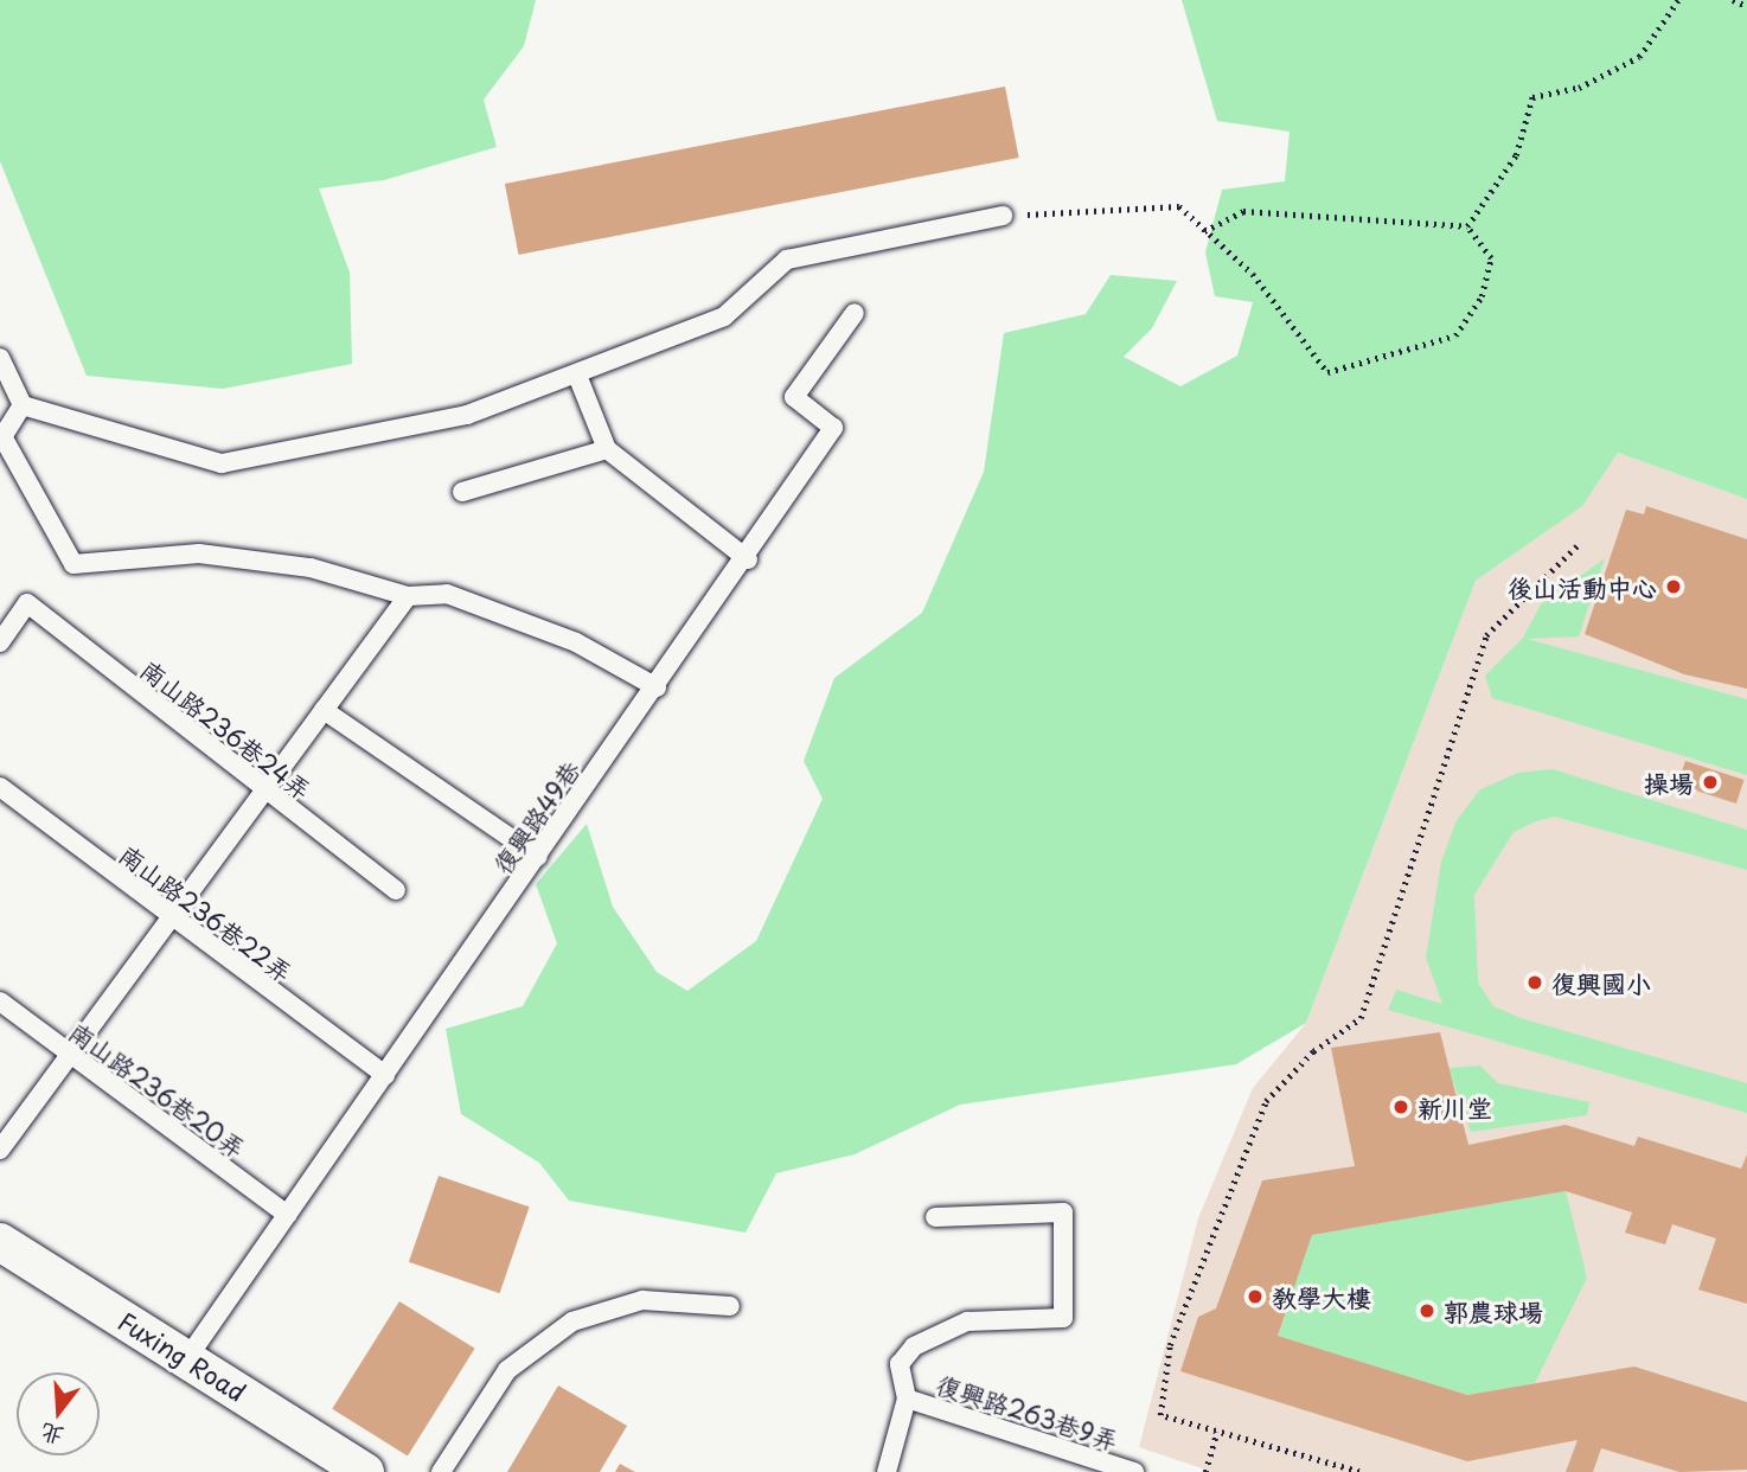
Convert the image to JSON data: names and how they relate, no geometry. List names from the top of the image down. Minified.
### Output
{"streets":{"street":["Fuxing Road"],"lane":["南山路236巷24弄","復興路49巷","南山路236巷22弄","南山路236巷20弄","復興路263巷9弄"]},"crossings":[["復興路49巷","南山路236巷22弄"],["復興路49巷","南山路236巷20弄"],["復興路49巷","Fuxing Road"]],"places":["後山活動中心","操場","復興國小","新川堂","教學大樓","郭農球場"],"north":"bottom"}
